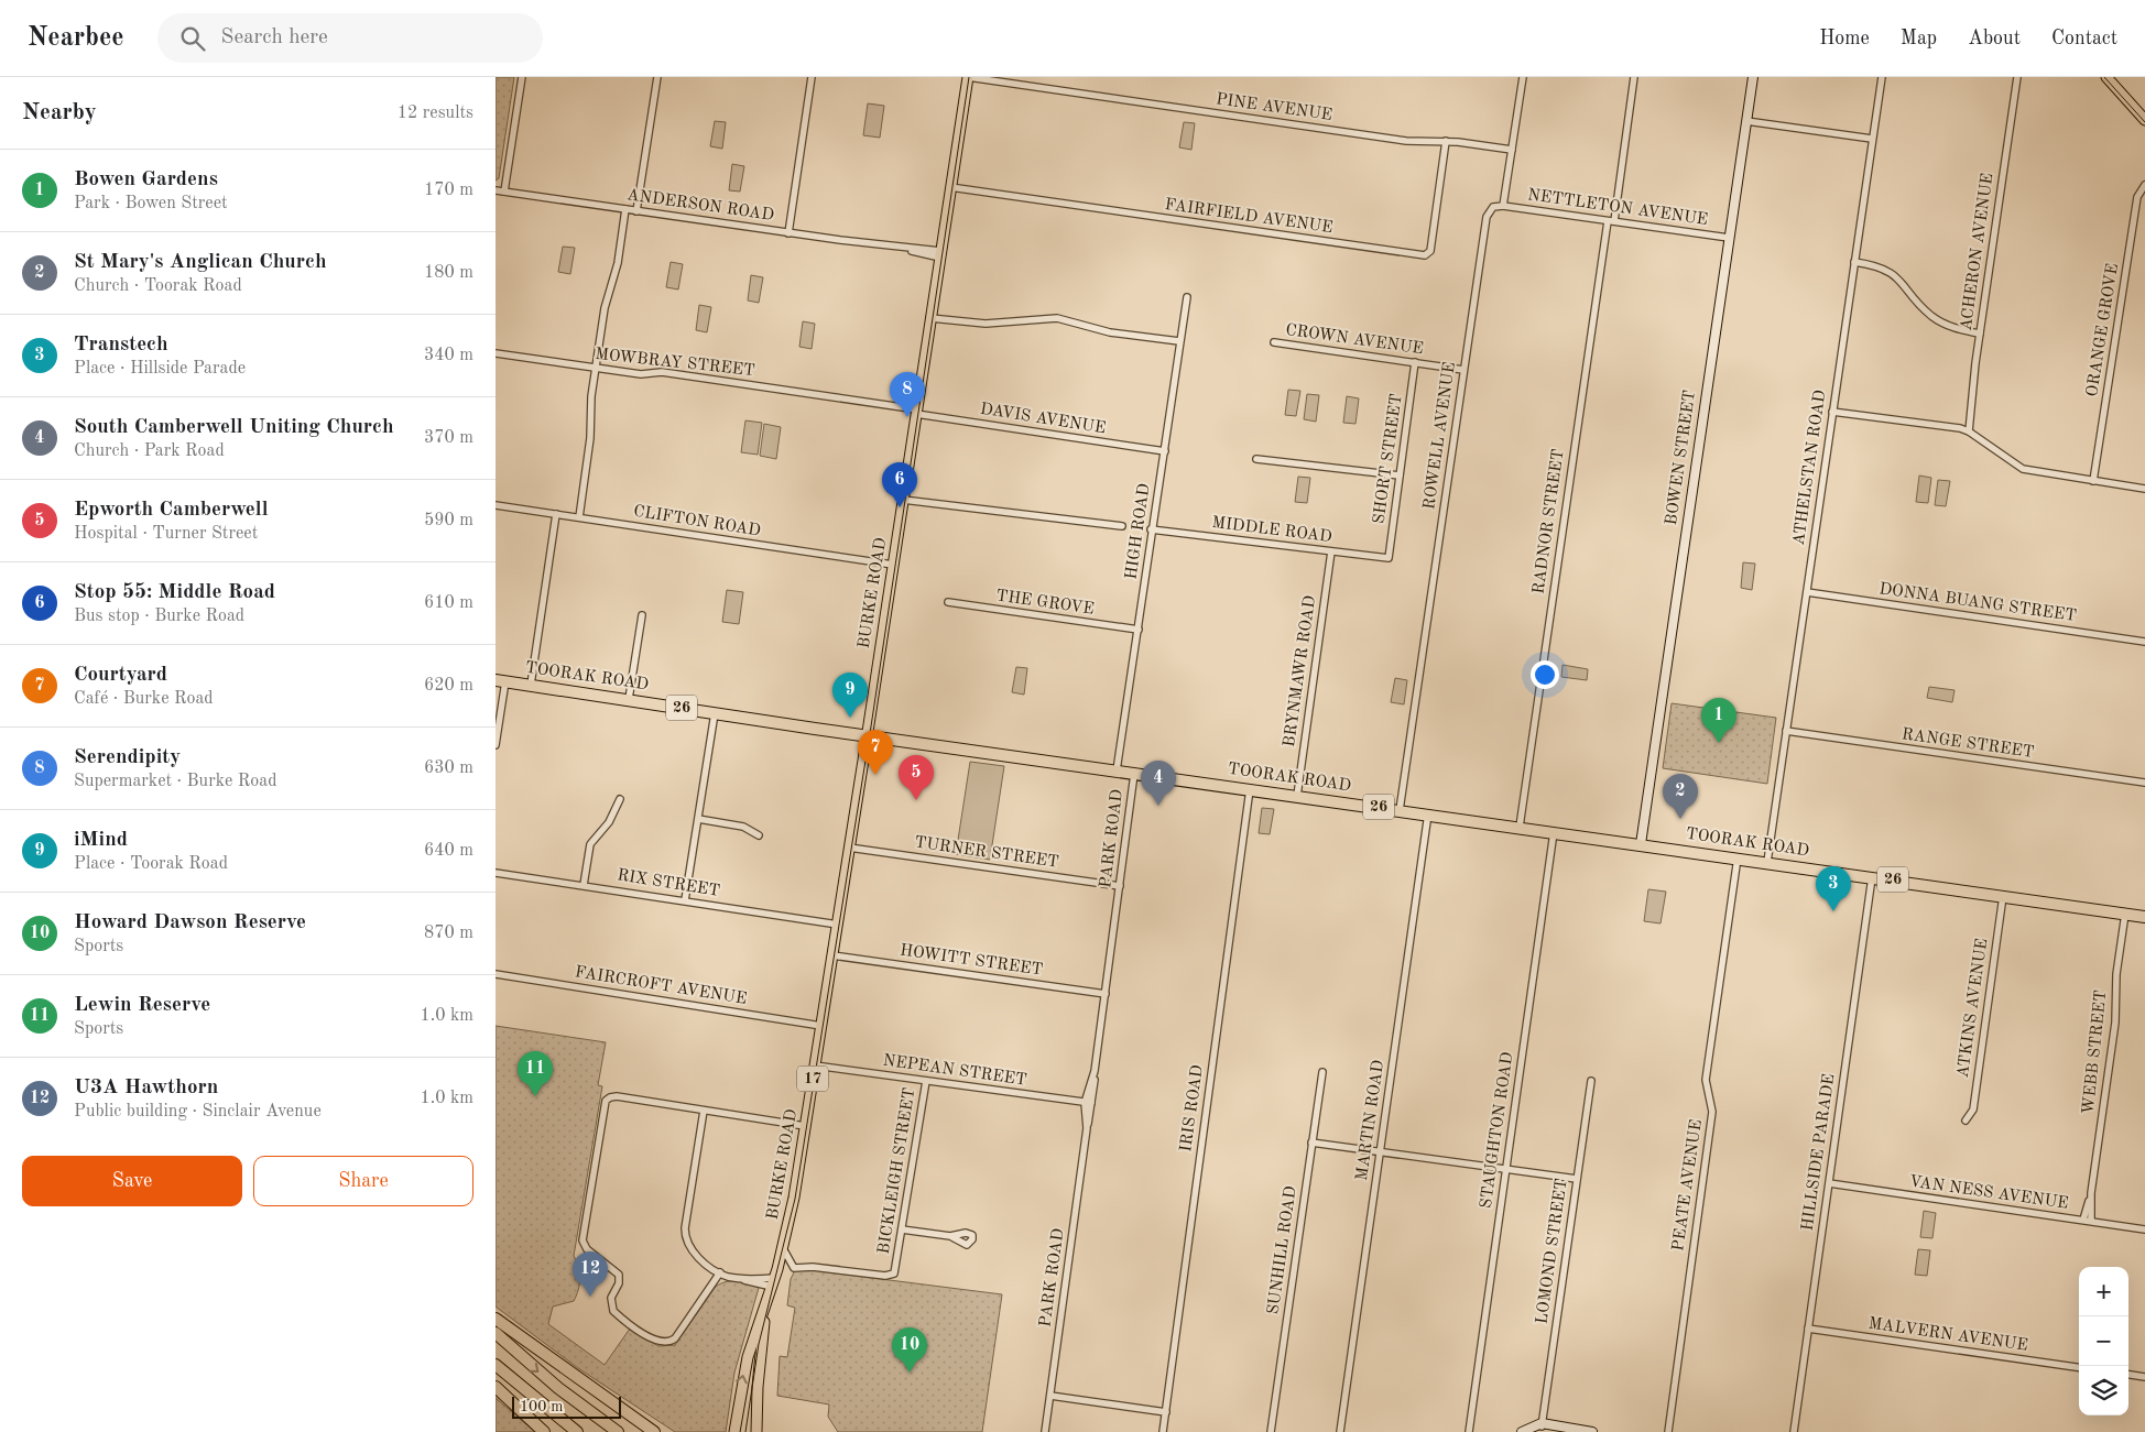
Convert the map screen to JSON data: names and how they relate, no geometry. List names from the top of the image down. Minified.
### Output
{"streets":{"highway":["TOORAK ROAD","26"],"main road":["BURKE ROAD","17"],"street":["PINE AVENUE","ANDERSON ROAD","NETTLETON AVENUE","FAIRFIELD AVENUE","ACHERON AVENUE","ORANGE GROVE","CROWN AVENUE","MOWBRAY STREET","DAVIS AVENUE","ROWELL AVENUE","BOWEN STREET","SHORT STREET","ATHELSTAN ROAD","CLIFTON ROAD","RADNOR STREET","MIDDLE ROAD","HIGH ROAD","THE GROVE","DONNA BUANG STREET","BRYNMAWR ROAD","RANGE STREET","PARK ROAD","TURNER STREET","RIX STREET","HOWITT STREET","FAIRCROFT AVENUE","ATKINS AVENUE","WEBB STREET","NEPEAN STREET","IRIS ROAD","MARTIN ROAD","STAUGHTON ROAD","HILLSIDE PARADE","BICKLEIGH STREET","PEATE AVENUE","VAN NESS AVENUE","SUNHILL ROAD","LOMOND STREET","MALVERN AVENUE"]},"crossings":[["PINE AVENUE","FAIRFIELD AVENUE"],["PINE AVENUE","BURKE ROAD"],["ANDERSON ROAD","BURKE ROAD"],["NETTLETON AVENUE","ROWELL AVENUE"],["NETTLETON AVENUE","BOWEN STREET"],["NETTLETON AVENUE","RADNOR STREET"],["FAIRFIELD AVENUE","BURKE ROAD"],["CROWN AVENUE","ROWELL AVENUE"],["CROWN AVENUE","SHORT STREET"],["MOWBRAY STREET","DAVIS AVENUE"],["MOWBRAY STREET","BURKE ROAD"],["DAVIS AVENUE","HIGH ROAD"],["DAVIS AVENUE","BURKE ROAD"],["ROWELL AVENUE","TOORAK ROAD"],["BOWEN STREET","TOORAK ROAD"],["SHORT STREET","MIDDLE ROAD"],["ATHELSTAN ROAD","DONNA BUANG STREET"],["ATHELSTAN ROAD","TOORAK ROAD"],["ATHELSTAN ROAD","RANGE STREET"],["CLIFTON ROAD","BURKE ROAD"],["RADNOR STREET","TOORAK ROAD"],["MIDDLE ROAD","HIGH ROAD"],["MIDDLE ROAD","BRYNMAWR ROAD"],["HIGH ROAD","THE GROVE"],["HIGH ROAD","TOORAK ROAD"],["BURKE ROAD","TOORAK ROAD"],["BURKE ROAD","TURNER STREET"],["BURKE ROAD","RIX STREET"],["BURKE ROAD","HOWITT STREET"],["BURKE ROAD","FAIRCROFT AVENUE"],["BURKE ROAD","NEPEAN STREET"],["BURKE ROAD","BICKLEIGH STREET"],["BRYNMAWR ROAD","TOORAK ROAD"],["TOORAK ROAD","PARK ROAD"],["TOORAK ROAD","ATKINS AVENUE"],["TOORAK ROAD","WEBB STREET"],["TOORAK ROAD","IRIS ROAD"],["TOORAK ROAD","MARTIN ROAD"],["TOORAK ROAD","STAUGHTON ROAD"],["TOORAK ROAD","HILLSIDE PARADE"],["TOORAK ROAD","PEATE AVENUE"],["PARK ROAD","TURNER STREET"],["PARK ROAD","HOWITT STREET"],["PARK ROAD","NEPEAN STREET"],["WEBB STREET","VAN NESS AVENUE"],["NEPEAN STREET","BICKLEIGH STREET"],["HILLSIDE PARADE","VAN NESS AVENUE"],["HILLSIDE PARADE","MALVERN AVENUE"]],"scale_bar":"100 m","page":{"header":"Nearbee","search":"Search here","nav":["Home","Map","About","Contact"],"heading":["Nearby","12 results"],"list":[{"mark":"1","name":"Bowen Gardens","note":"Park · Bowen Street","value":"170 m"},{"mark":"2","name":"St Mary's Anglican Church","note":"Church · Toorak Road","value":"180 m"},{"mark":"3","name":"Transtech","note":"Place · Hillside Parade","value":"340 m"},{"mark":"4","name":"South Camberwell Uniting Church","note":"Church · Park Road","value":"370 m"},{"mark":"5","name":"Epworth Camberwell","note":"Hospital · Turner Street","value":"590 m"},{"mark":"6","name":"Stop 55: Middle Road","note":"Bus stop · Burke Road","value":"610 m"},{"mark":"7","name":"Courtyard","note":"Café · Burke Road","value":"620 m"},{"mark":"8","name":"Serendipity","note":"Supermarket · Burke Road","value":"630 m"},{"mark":"9","name":"iMind","note":"Place · Toorak Road","value":"640 m"},{"mark":"10","name":"Howard Dawson Reserve","note":"Sports","value":"870 m"},{"mark":"11","name":"Lewin Reserve","note":"Sports","value":"1.0 km"},{"mark":"12","name":"U3A Hawthorn","note":"Public building · Sinclair Avenue","value":"1.0 km"}],"pins":["8","6","9","1","7","5","4","2","3","11","12","10"],"buttons":["Save","Share"],"map_buttons":["+","−"],"scale":"100 m"}}
